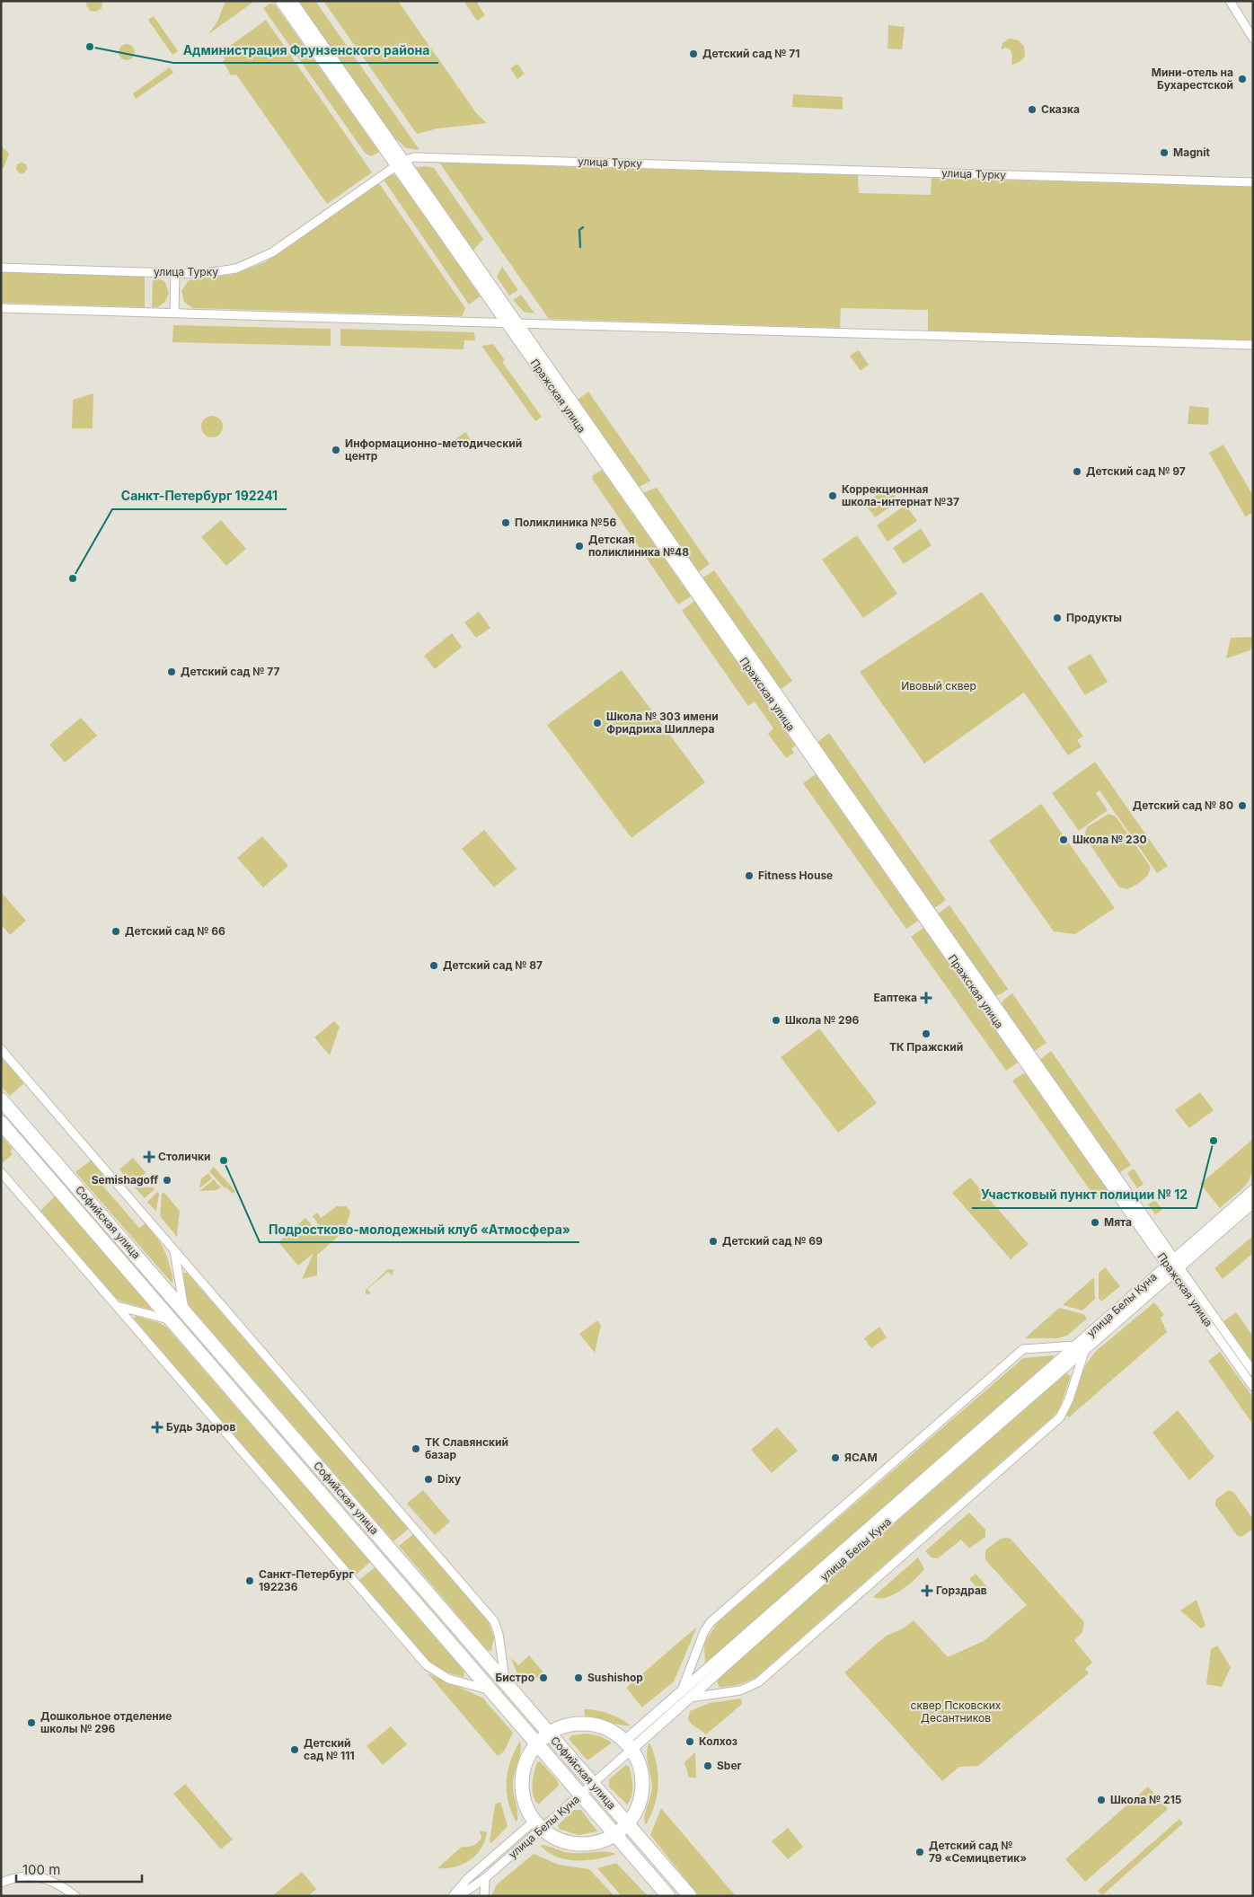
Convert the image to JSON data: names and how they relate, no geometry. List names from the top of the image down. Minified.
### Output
{"streets":{"main road":["Софийская улица"],"street":["улица Турку","Пражская улица","улица Белы Куна"]},"crossings":[["улица Турку","Пражская улица"],["Пражская улица","улица Белы Куна"],["Софийская улица","улица Белы Куна"]],"parks":["Ивовый сквер","сквер Псковских Десантников"],"places":{"other":["Администрация Фрунзенского района","Детский сад № 71","Мини-отель на Бухарестской","Сказка","Magnit","Информационно-методический центр","Детский сад № 97","Коррекционная школа-интернат №37","Поликлиника №56","Детская поликлиника №48","Санкт-Петербург 192241","Продукты","Детский сад № 77","Школа № 303 имени Фридриха Шиллера","Детский сад № 80","Школа № 230","Fitness House","Детский сад № 66","Детский сад № 87","Школа № 296","ТК Пражский","Участковый пункт полиции № 12","Подростково-молодежный клуб «Атмосфера»","Semishagoff","Мята","Детский сад № 69","ТК Славянский базар","ЯСАМ","Dixy","Санкт-Петербург 192236","Бистро","Sushishop","Дошкольное отделение школы № 296","Колхоз","Детский сад № 111","Sber","Школа № 215","Детский сад № 79 «Семицветик»"],"health":["Еаптека","Столички","Будь Здоров","Горздрав"]},"scale_bar":"100 m"}
